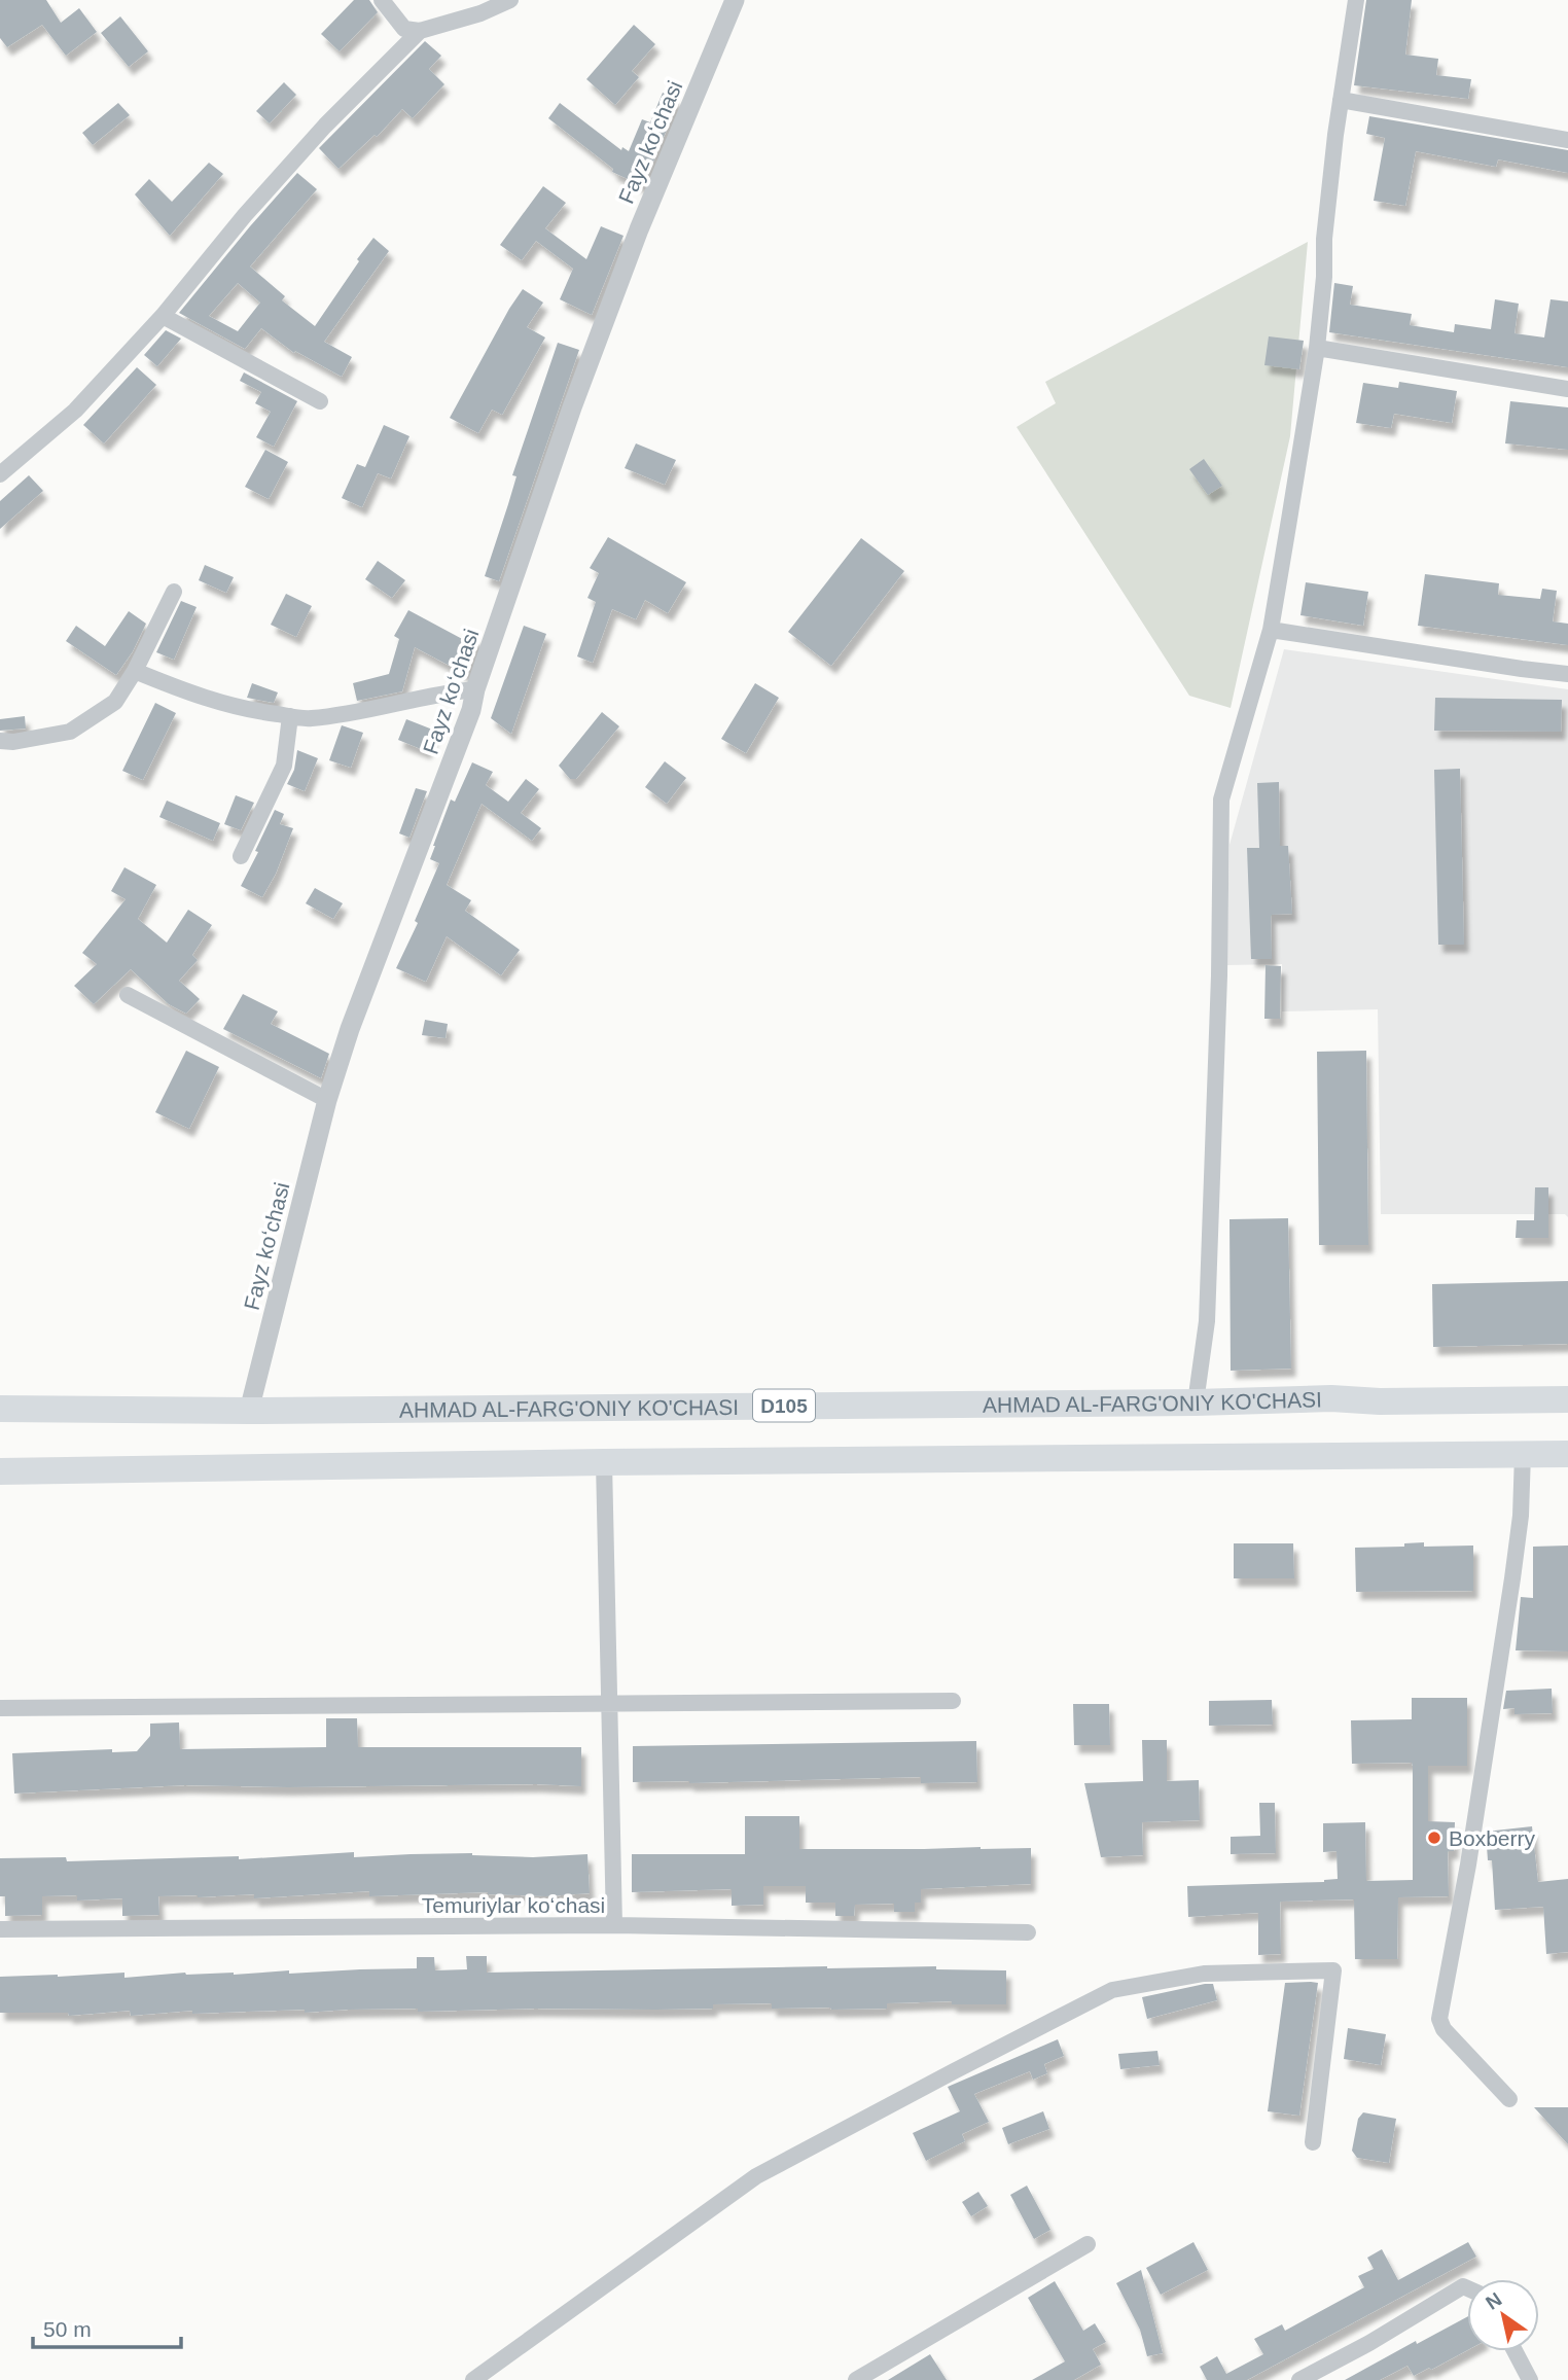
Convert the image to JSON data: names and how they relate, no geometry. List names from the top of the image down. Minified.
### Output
{"streets":{"highway":["AHMAD AL-FARG'ONIY KO'CHASI","D105"],"street":["Fayz koʻchasi","Temuriylar koʻchasi"]},"crossings":[["Fayz koʻchasi","AHMAD AL-FARG'ONIY KO'CHASI"]],"places":["Boxberry"],"scale_bar":"50 m","north":"top left"}
